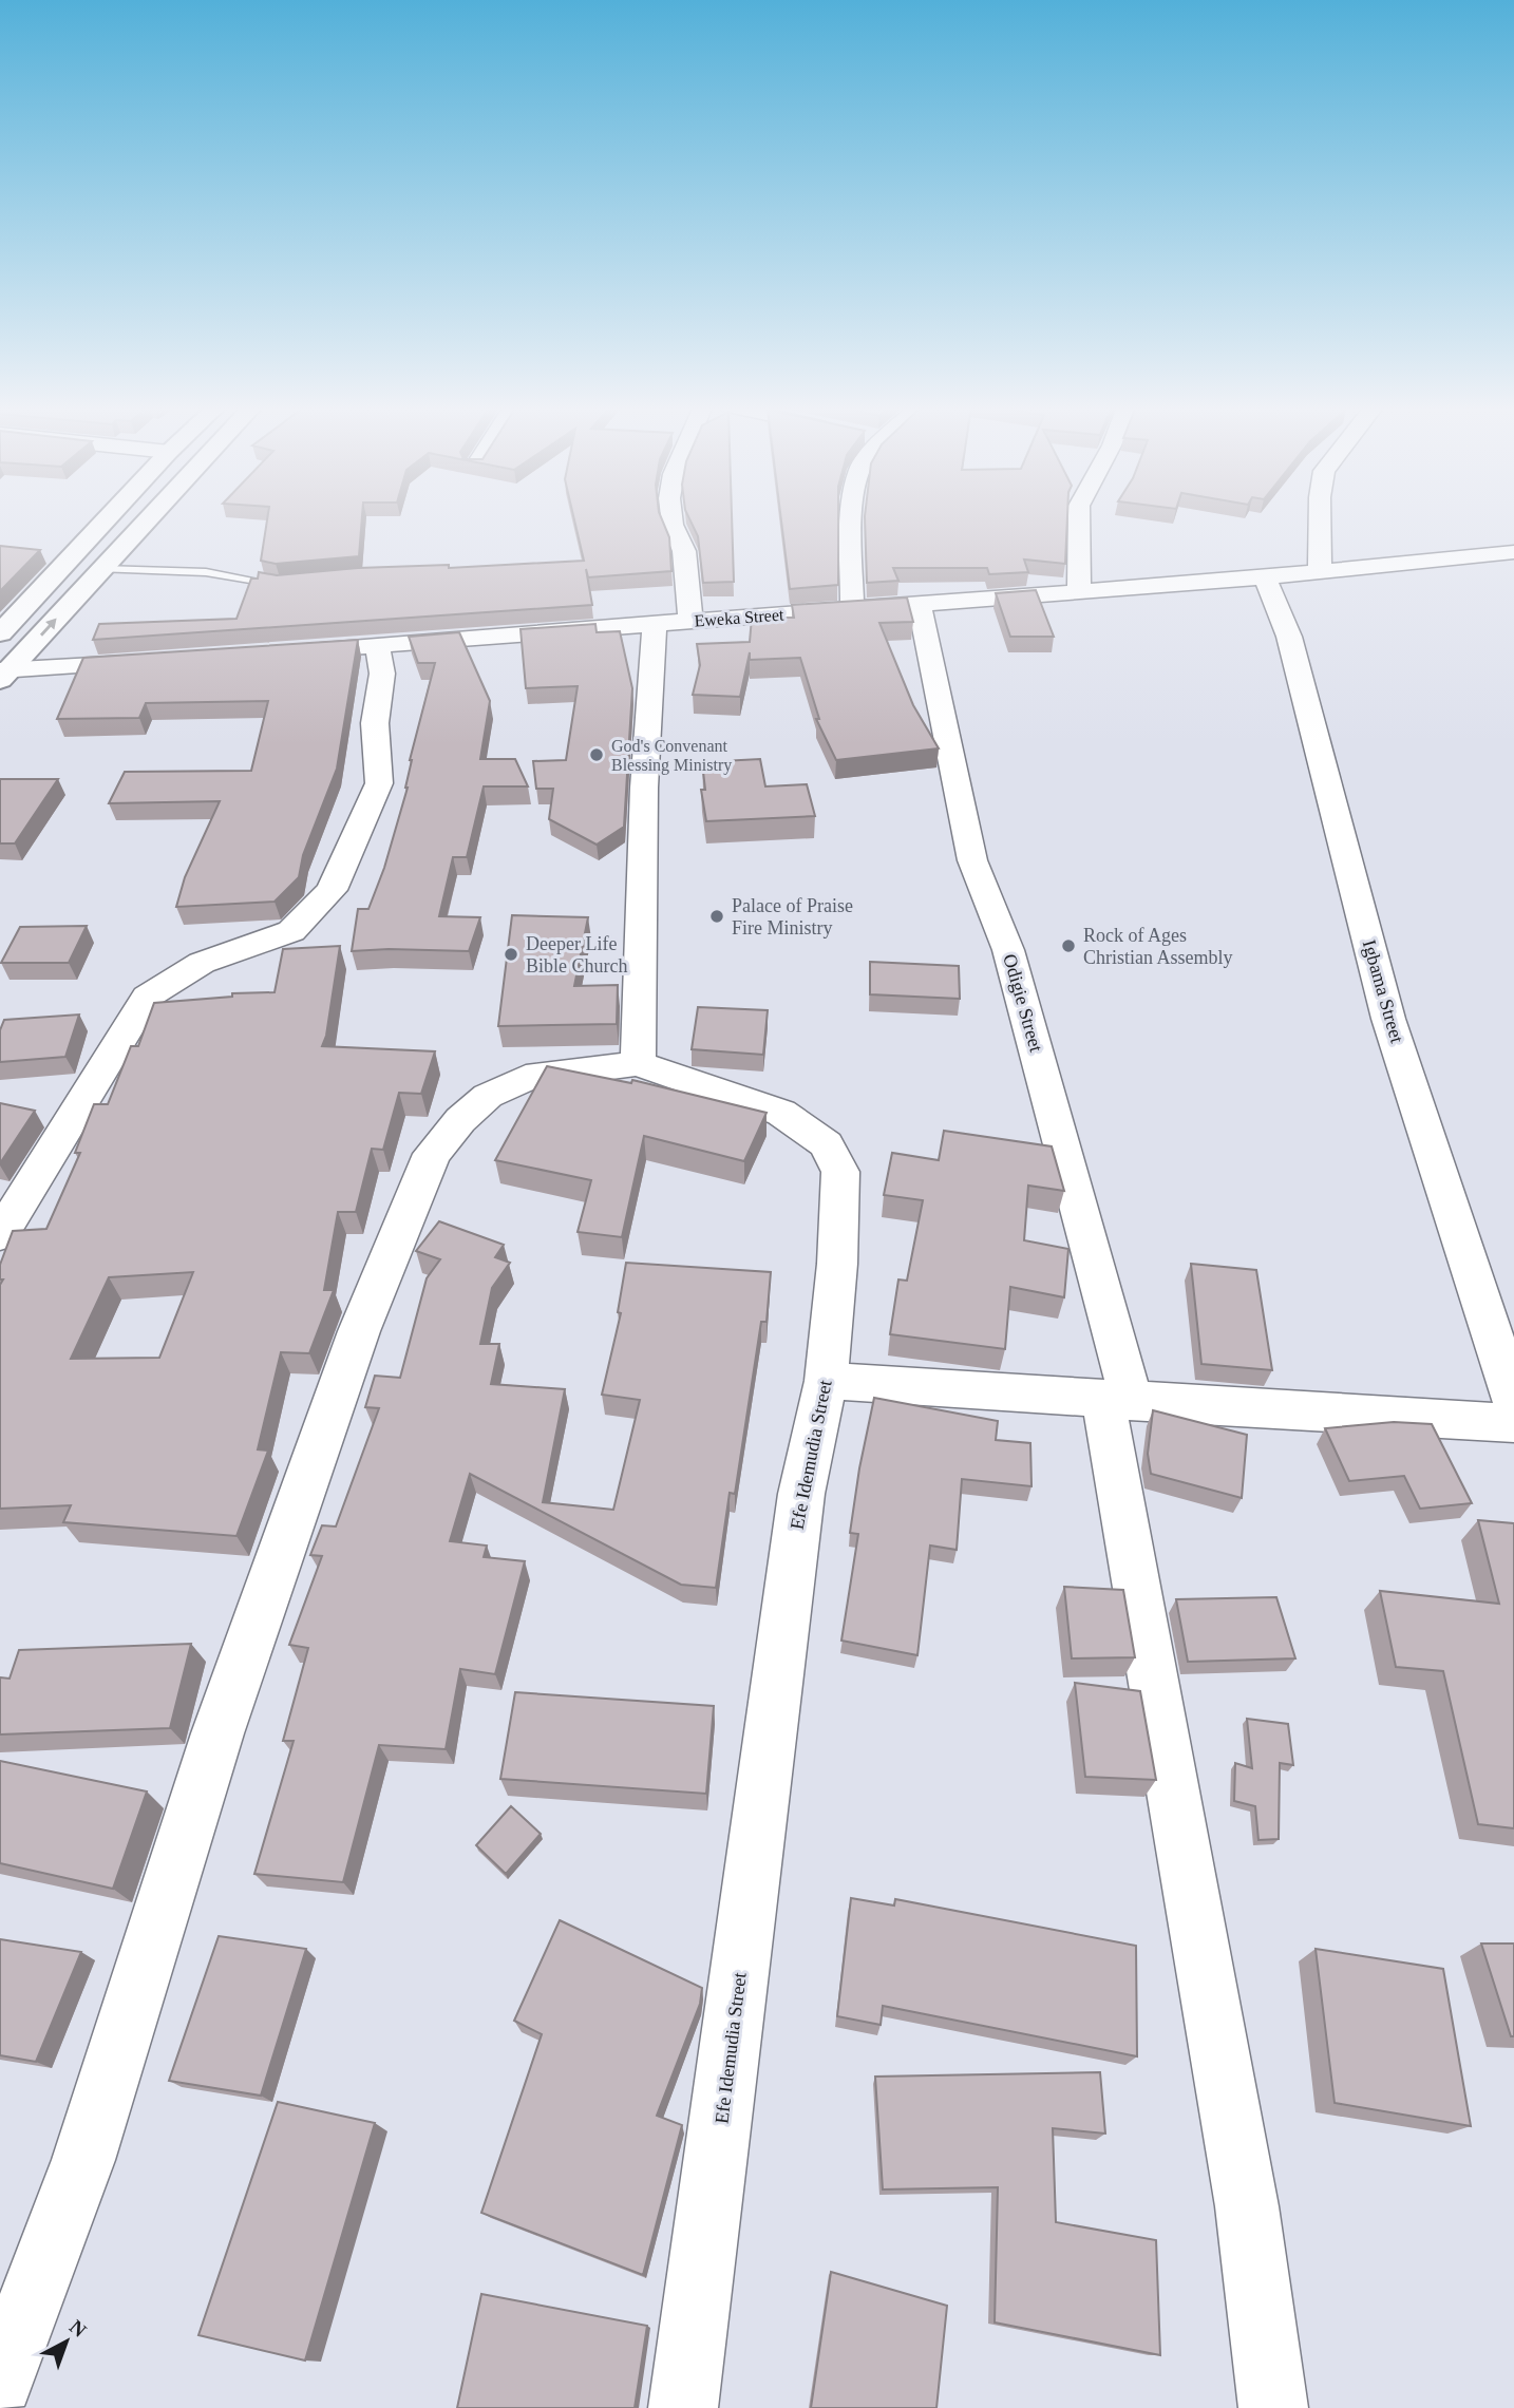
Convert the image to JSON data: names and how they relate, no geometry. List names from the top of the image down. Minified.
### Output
{"streets":{"street":["Eweka Street","Igbama Street","Odigie Street","Efe Idemudia Street"]},"crossings":[["Eweka Street","Igbama Street"],["Eweka Street","Odigie Street"]],"places":["God's Convenant Blessing Ministry","Palace of Praise Fire Ministry","Rock of Ages Christian Assembly","Deeper Life Bible Church"],"north":"top right"}
